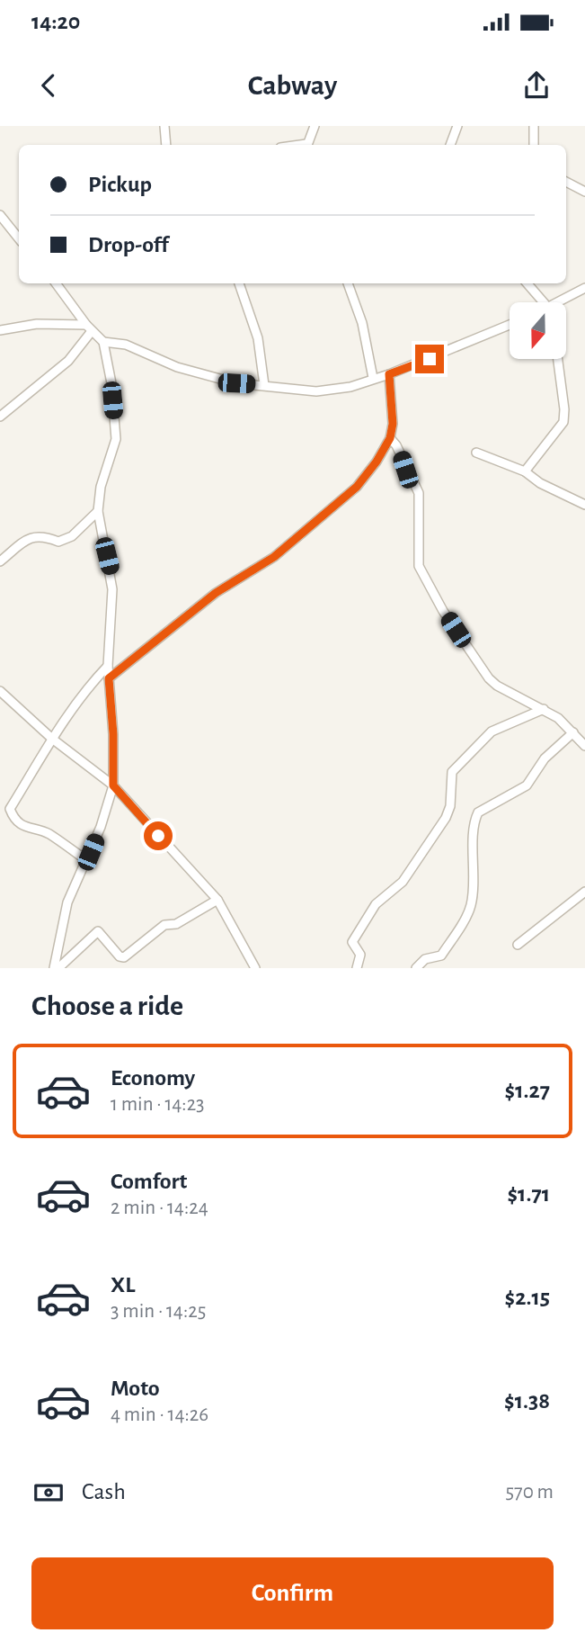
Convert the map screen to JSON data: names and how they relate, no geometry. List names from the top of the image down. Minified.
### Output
{"north":"bottom","page":{"status":"14:20","header":"Cabway","banner":["Pickup","Drop-off"],"heading":"Choose a ride","list":[{"name":"Economy","note":"1 min · 14:23","value":"$1.27"},{"name":"Comfort","note":"2 min · 14:24","value":"$1.71"},{"name":"XL","note":"3 min · 14:25","value":"$2.15"},{"name":"Moto","note":"4 min · 14:26","value":"$1.38"}],"pay":["Cash","570 m"],"buttons":"Confirm"}}
